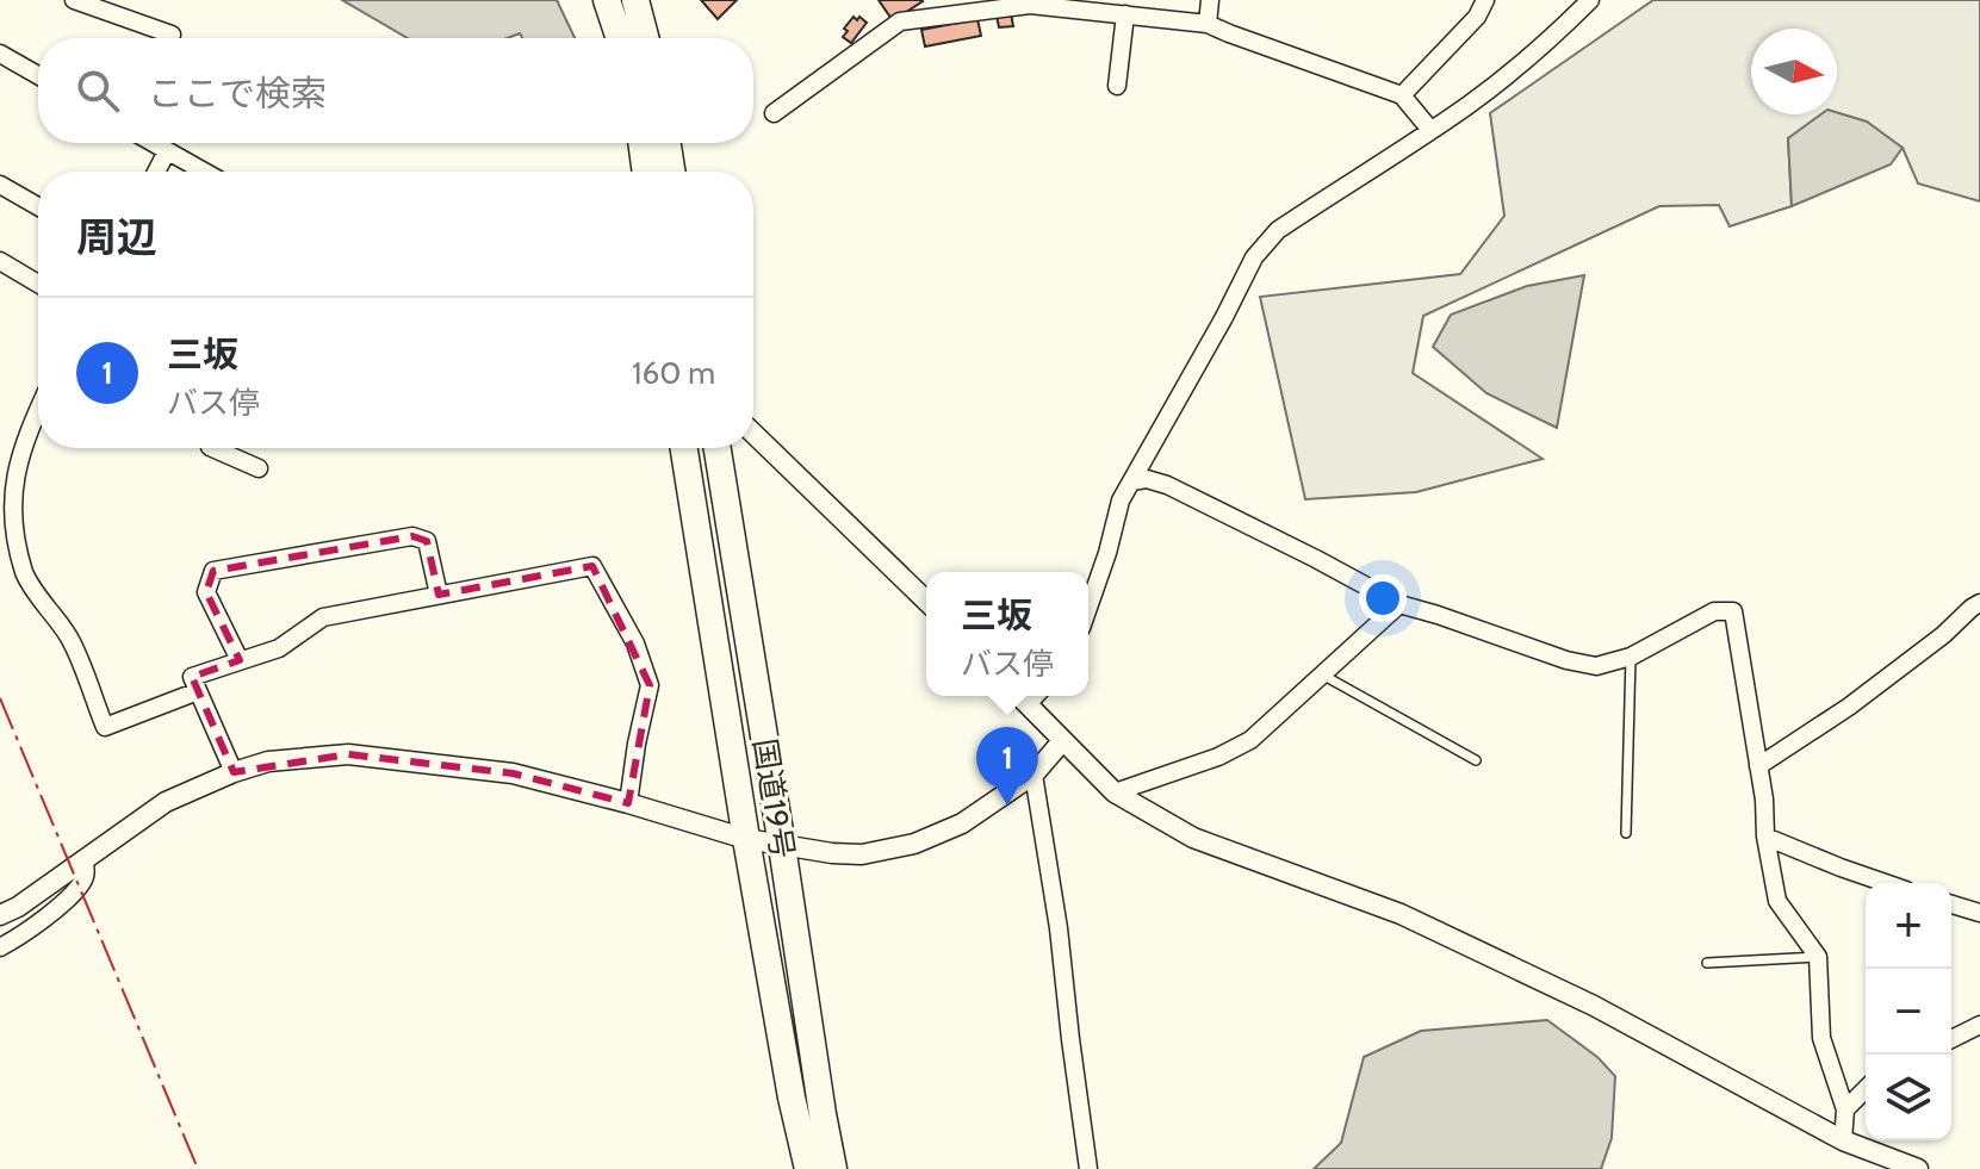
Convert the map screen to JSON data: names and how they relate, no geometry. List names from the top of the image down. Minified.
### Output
{"streets":{"highway":["国道19号"]},"north":"right","page":{"search":"ここで検索","heading":"周辺","list":[{"mark":"1","name":"三坂","note":"バス停","value":"160 m"}],"popup":["三坂","バス停"],"pins":"1","map_buttons":["+","−"]}}
